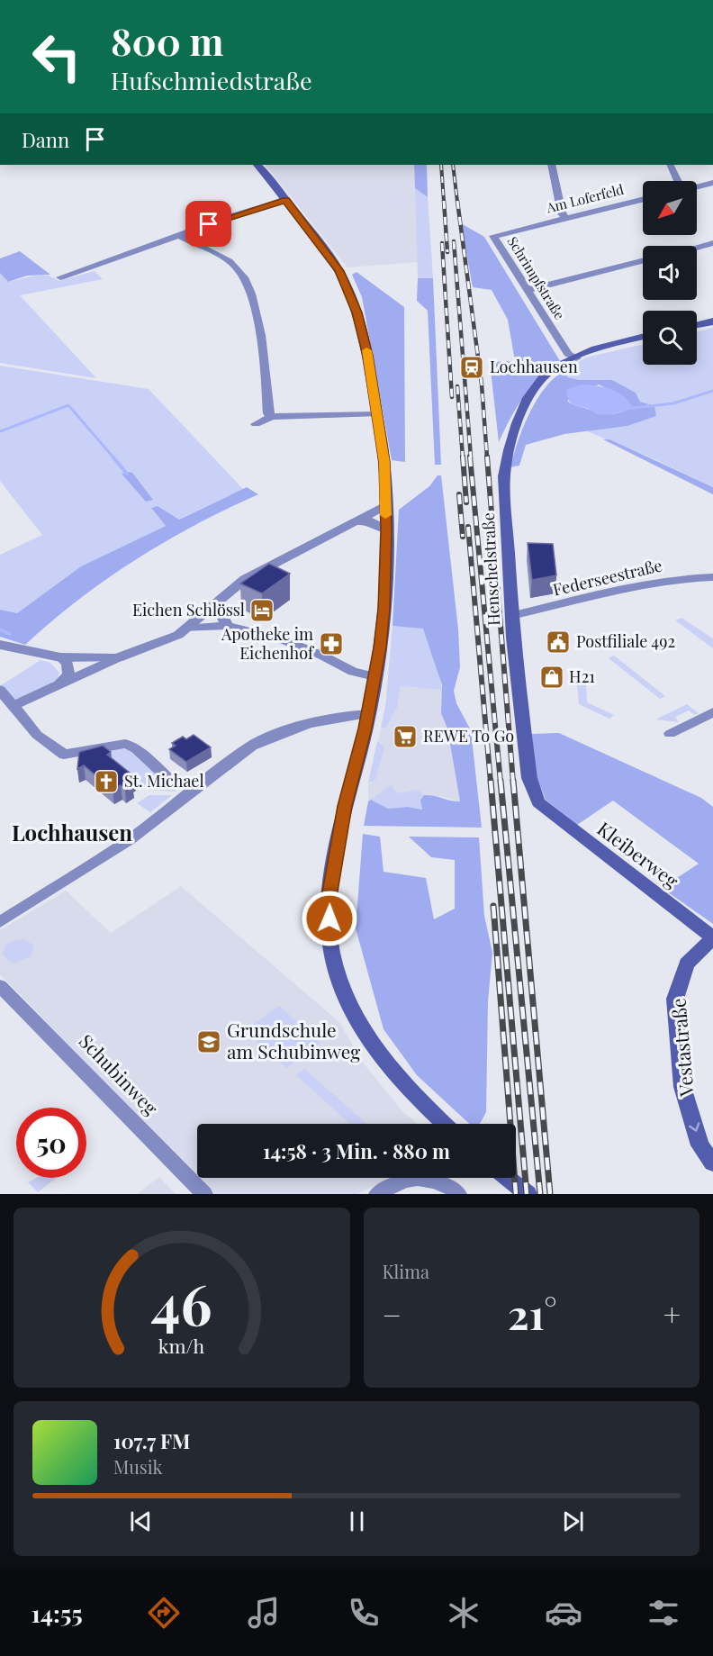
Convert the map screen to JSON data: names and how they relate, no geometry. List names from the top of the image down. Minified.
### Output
{"streets":{"main road":["Henschelstraße","Kleiberweg","Vestastraße"],"street":["Am Loferfeld","Schrimpfstraße","Federseestraße","Schubinweg"]},"crossings":[["Am Loferfeld","Schrimpfstraße"],["Schrimpfstraße","Henschelstraße"],["Henschelstraße","Federseestraße"],["Henschelstraße","Kleiberweg"],["Kleiberweg","Vestastraße"]],"one_way":["Vestastraße"],"districts":["Lochhausen"],"places":{"station":["Lochhausen"],"hotel":["Eichen Schlössl"],"public building":["Postfiliale 492"],"pharmacy":["Apotheke im Eichenhof"],"shop":["H21"],"supermarket":["REWE To Go"],"church":["St. Michael"],"school or university":["Grundschule am Schubinweg"]},"north":"bottom left","page":{"turn":["800 m","Hufschmiedstraße"],"then":"Dann","limit":"50","trip":"14:58 · 3 Min. · 880 m","tile":"Klima","heat":["−","21°","+"],"song":["107.7 FM","Musik"],"tabs":"14:55","gauge":["46","km/h"]}}
